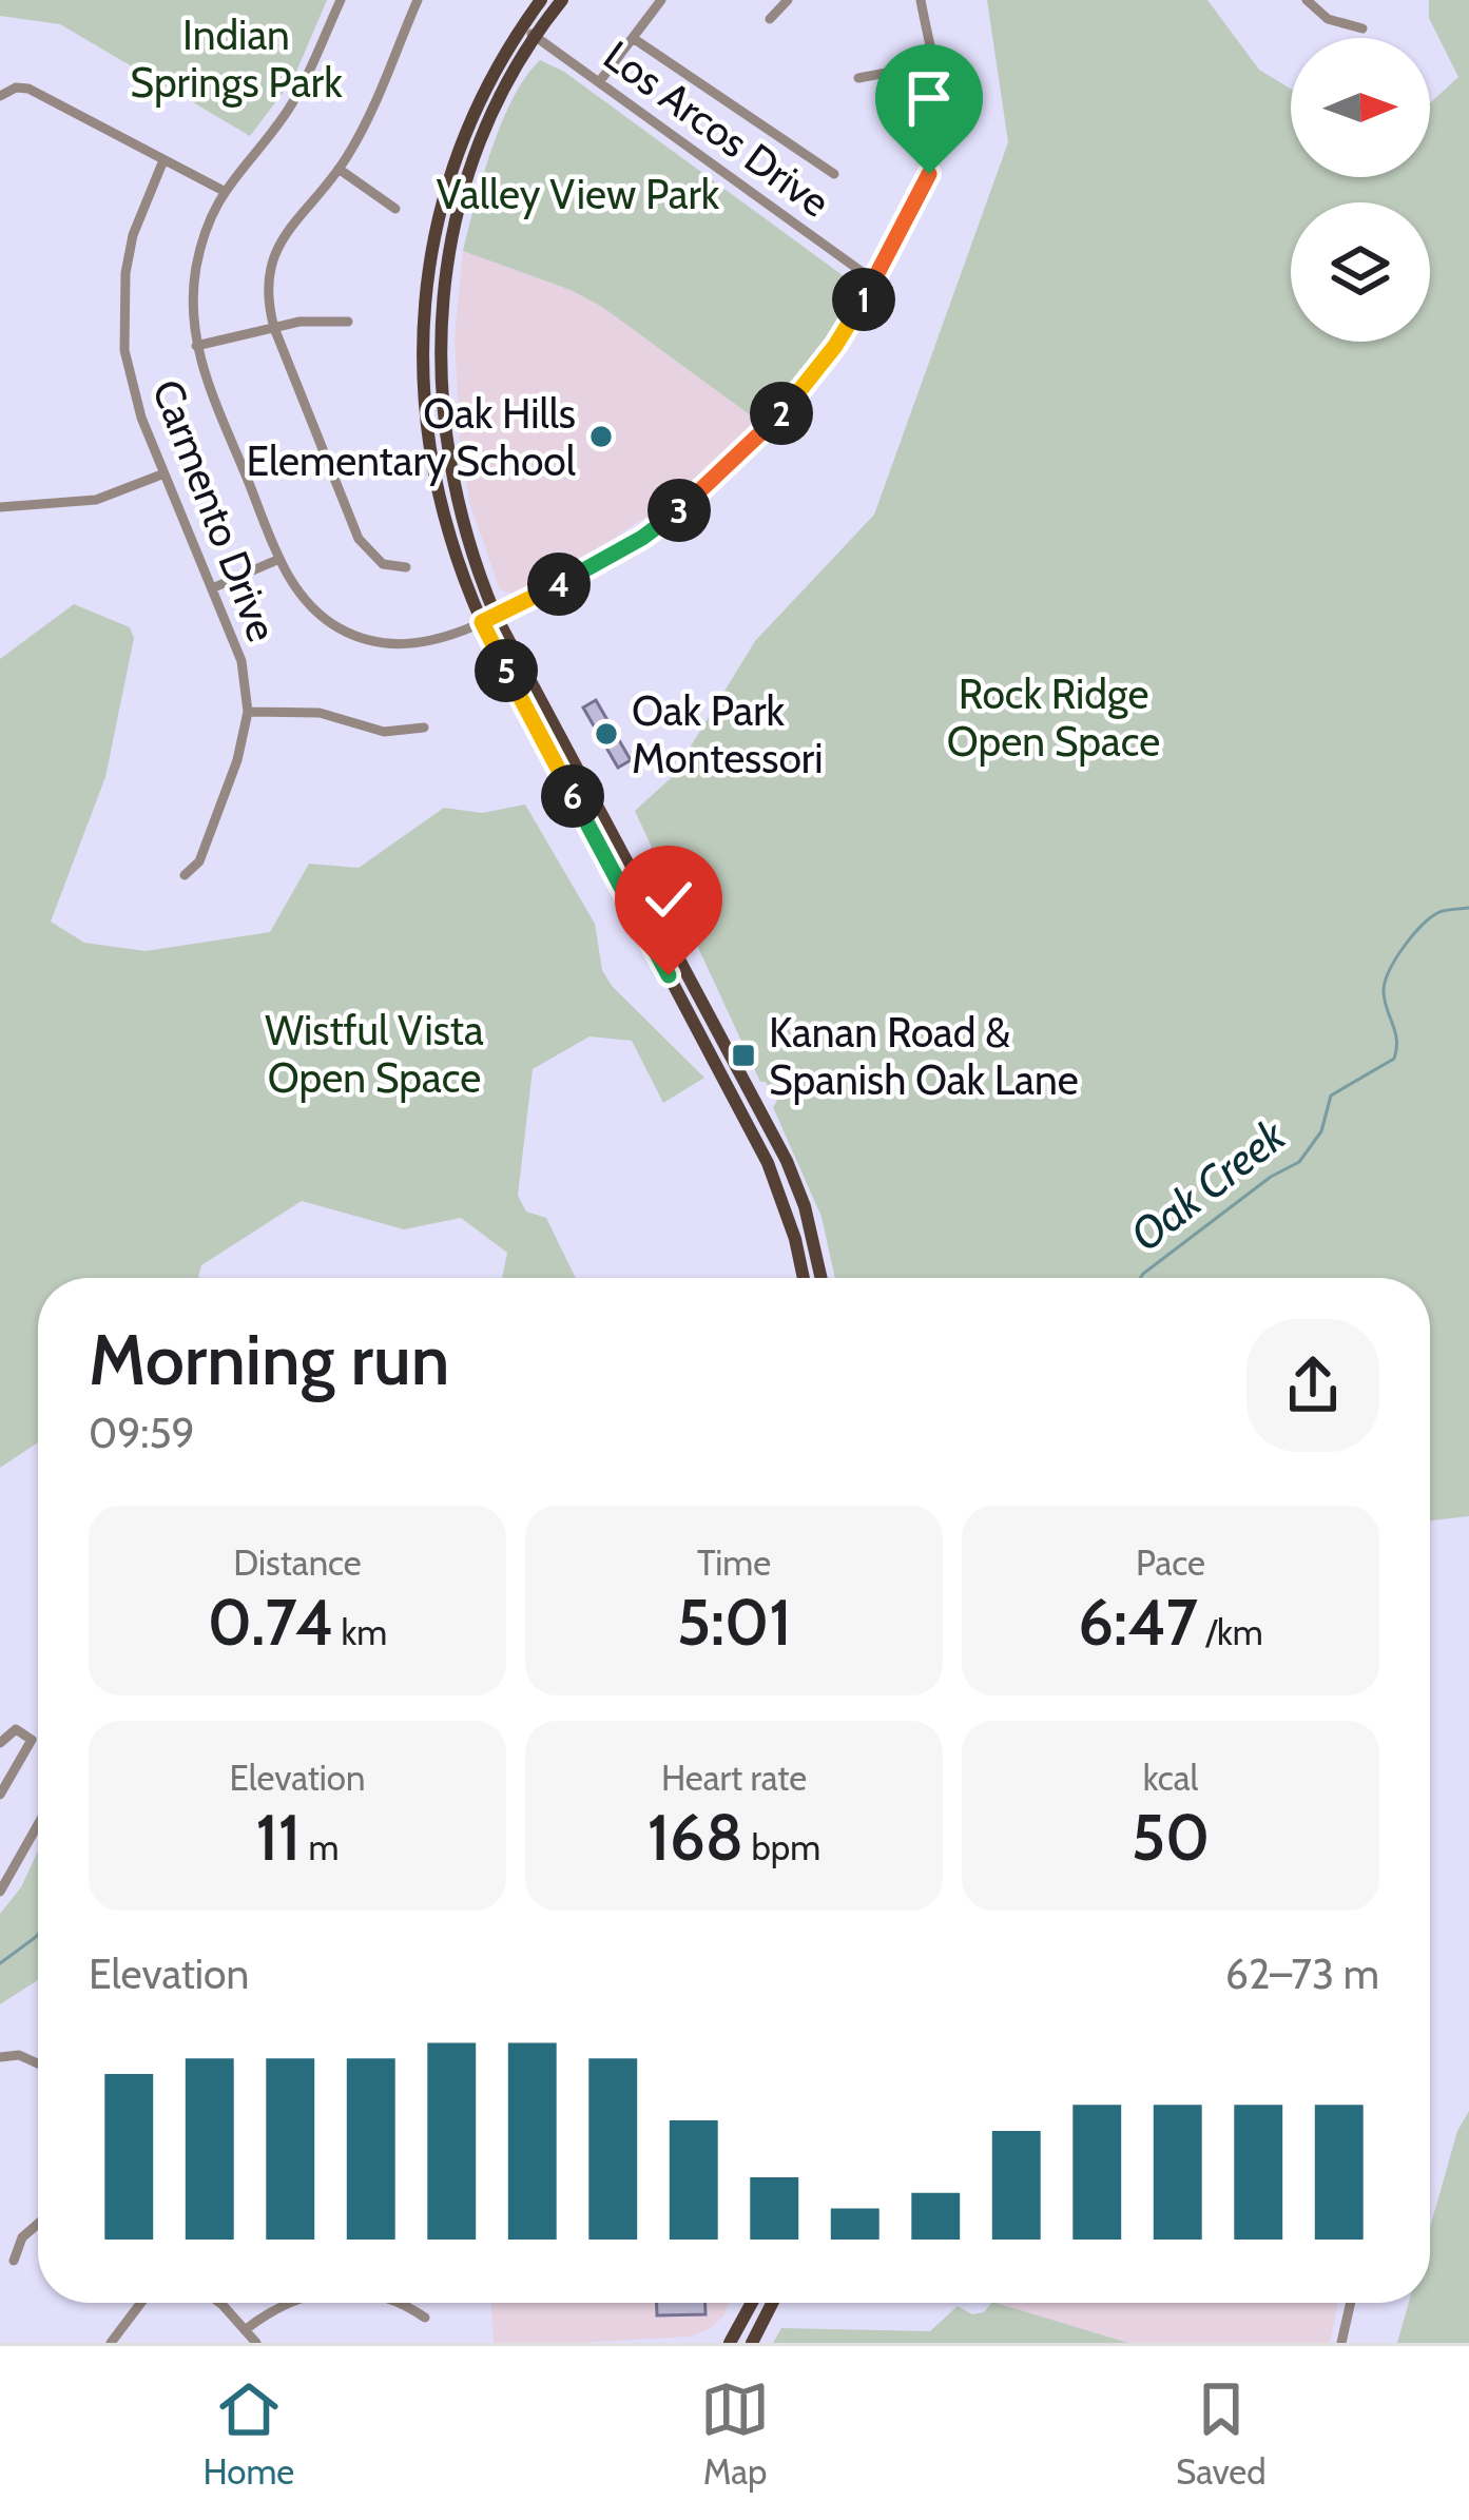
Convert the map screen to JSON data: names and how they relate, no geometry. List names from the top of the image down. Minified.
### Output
{"streets":{"street":["Los Arcos Drive","Carmento Drive"]},"water":["Oak Creek"],"parks":["Indian Springs Park","Valley View Park","Rock Ridge Open Space","Wistful Vista Open Space"],"places":{"other":["Oak Hills Elementary School","Oak Park Montessori"],"transit":["Kanan Road & Spanish Oak Lane"]},"north":"right","page":{"pins":["1","2","3","4","5","6"],"heading":["Morning run","09:59"],"stats":[["Distance","0.74 km"],["Time","5:01"],["Pace","6:47 /km"],["Elevation","11 m"],["Heart rate","168 bpm"],["kcal","50"]],"chart":["Elevation","62–73 m"],"tabs":["Home","Map","Saved"]}}
